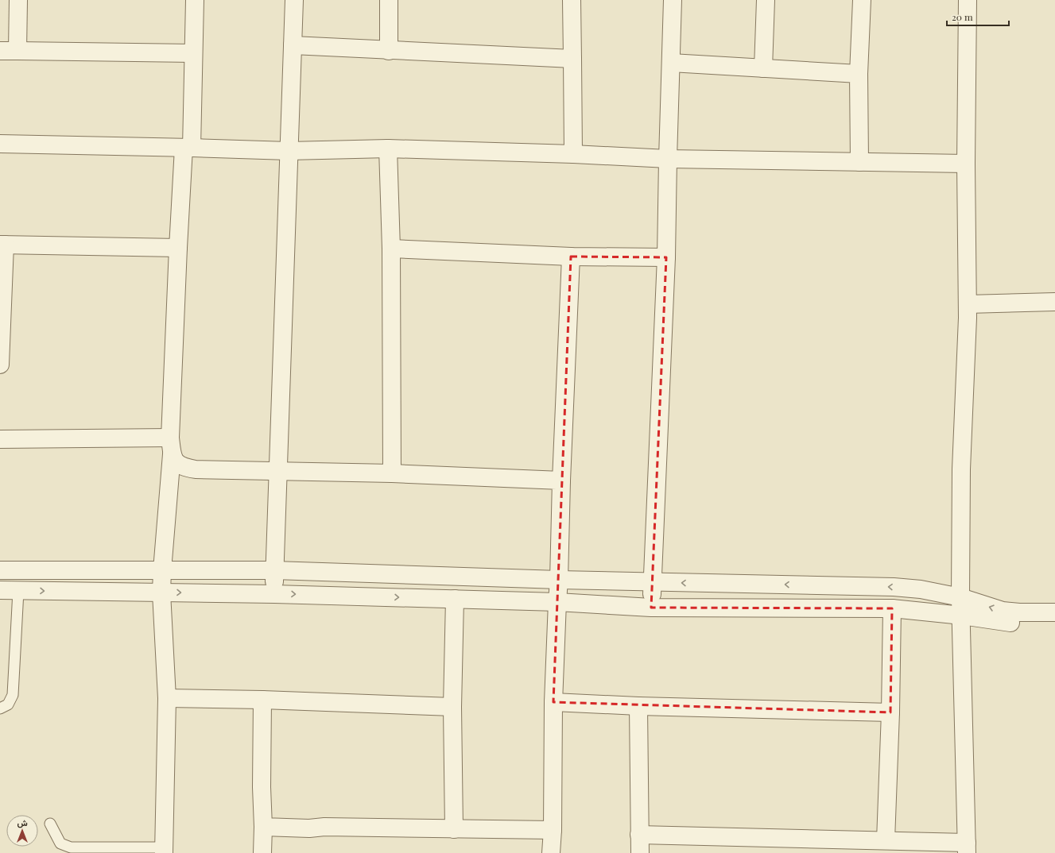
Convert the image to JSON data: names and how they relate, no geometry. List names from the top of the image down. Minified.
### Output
{"scale_bar":"20 m","north":"top"}
